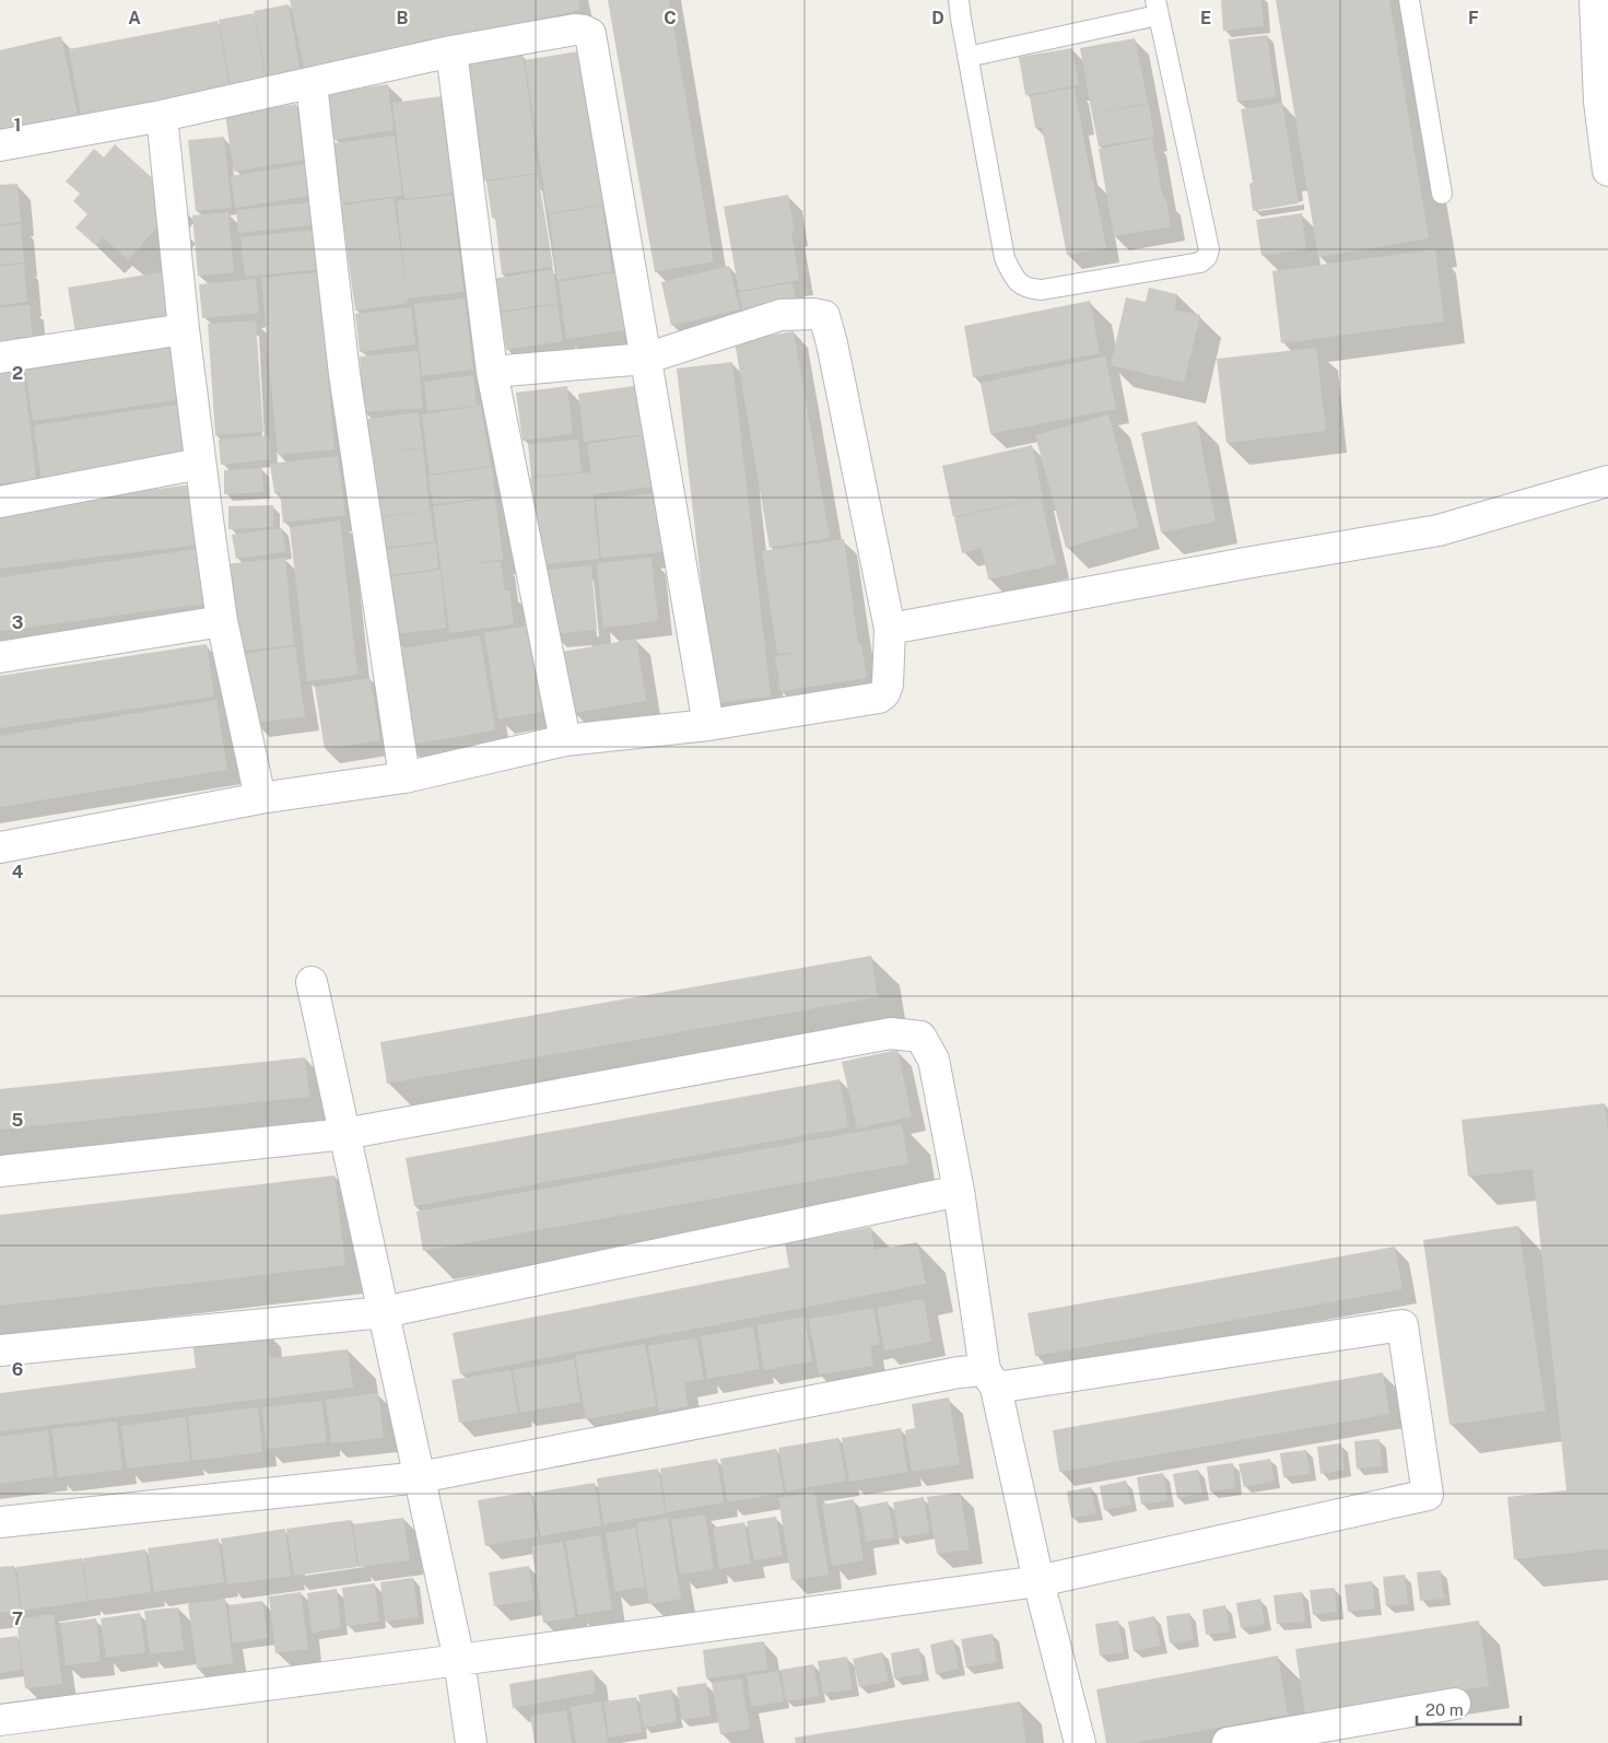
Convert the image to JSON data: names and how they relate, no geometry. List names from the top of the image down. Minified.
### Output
{"scale_bar":"20 m","grid":{"columns":["A","B","C","D","E","F"],"rows":["1","2","3","4","5","6","7"]}}
